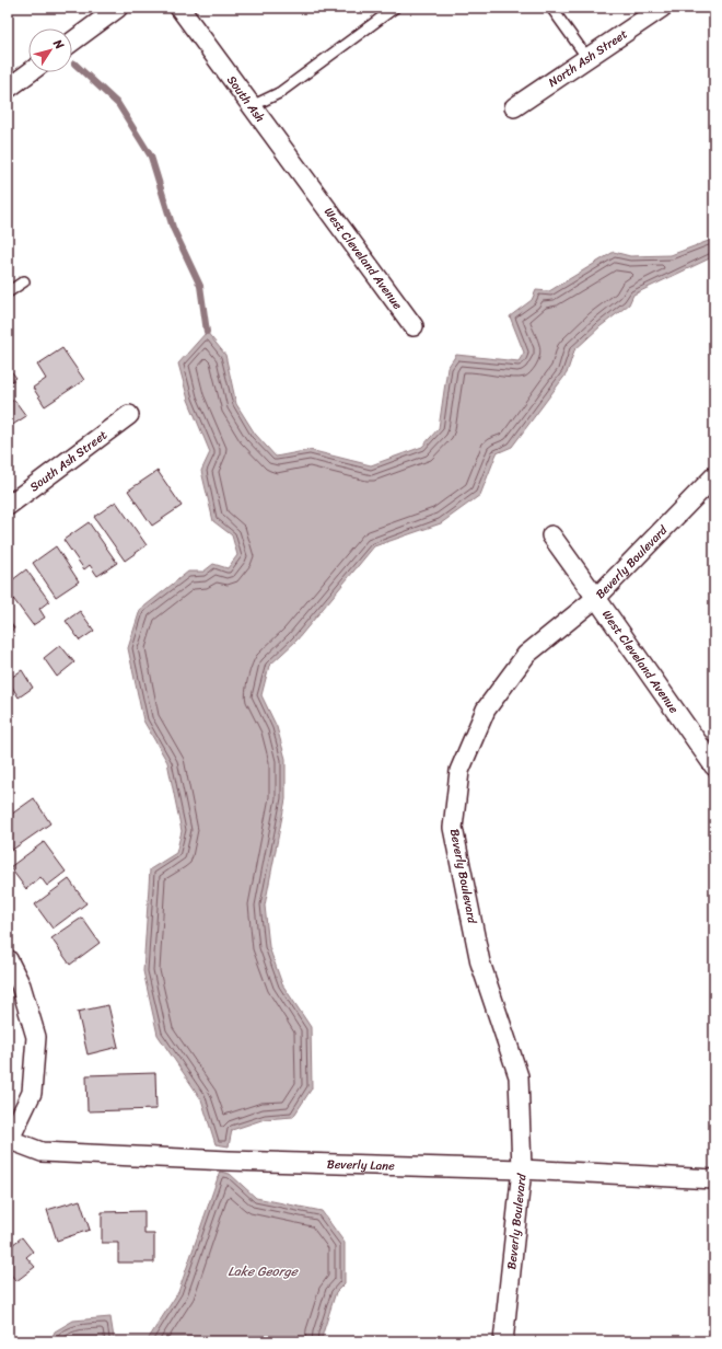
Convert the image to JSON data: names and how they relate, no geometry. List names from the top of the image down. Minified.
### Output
{"streets":{"street":["North Ash Street","South Ash","West Cleveland Avenue","South Ash Street","Beverly Boulevard","Beverly Lane"]},"crossings":[["South Ash","West Cleveland Avenue"],["West Cleveland Avenue","Beverly Boulevard"],["Beverly Boulevard","Beverly Lane"]],"water":["Lake George"],"north":"top right"}
